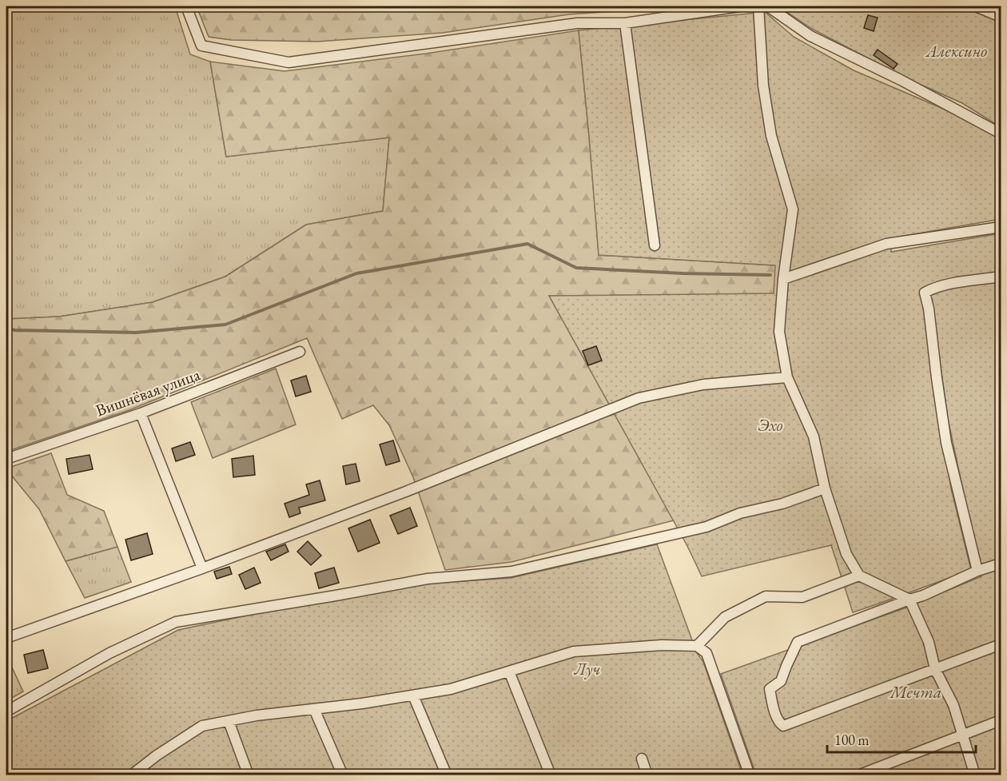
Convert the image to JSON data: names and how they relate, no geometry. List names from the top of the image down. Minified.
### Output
{"streets":{"street":["Вишнёвая улица"]},"parks":["Алексино","Эхо","Луч","Мечта"],"scale_bar":"100 m"}
